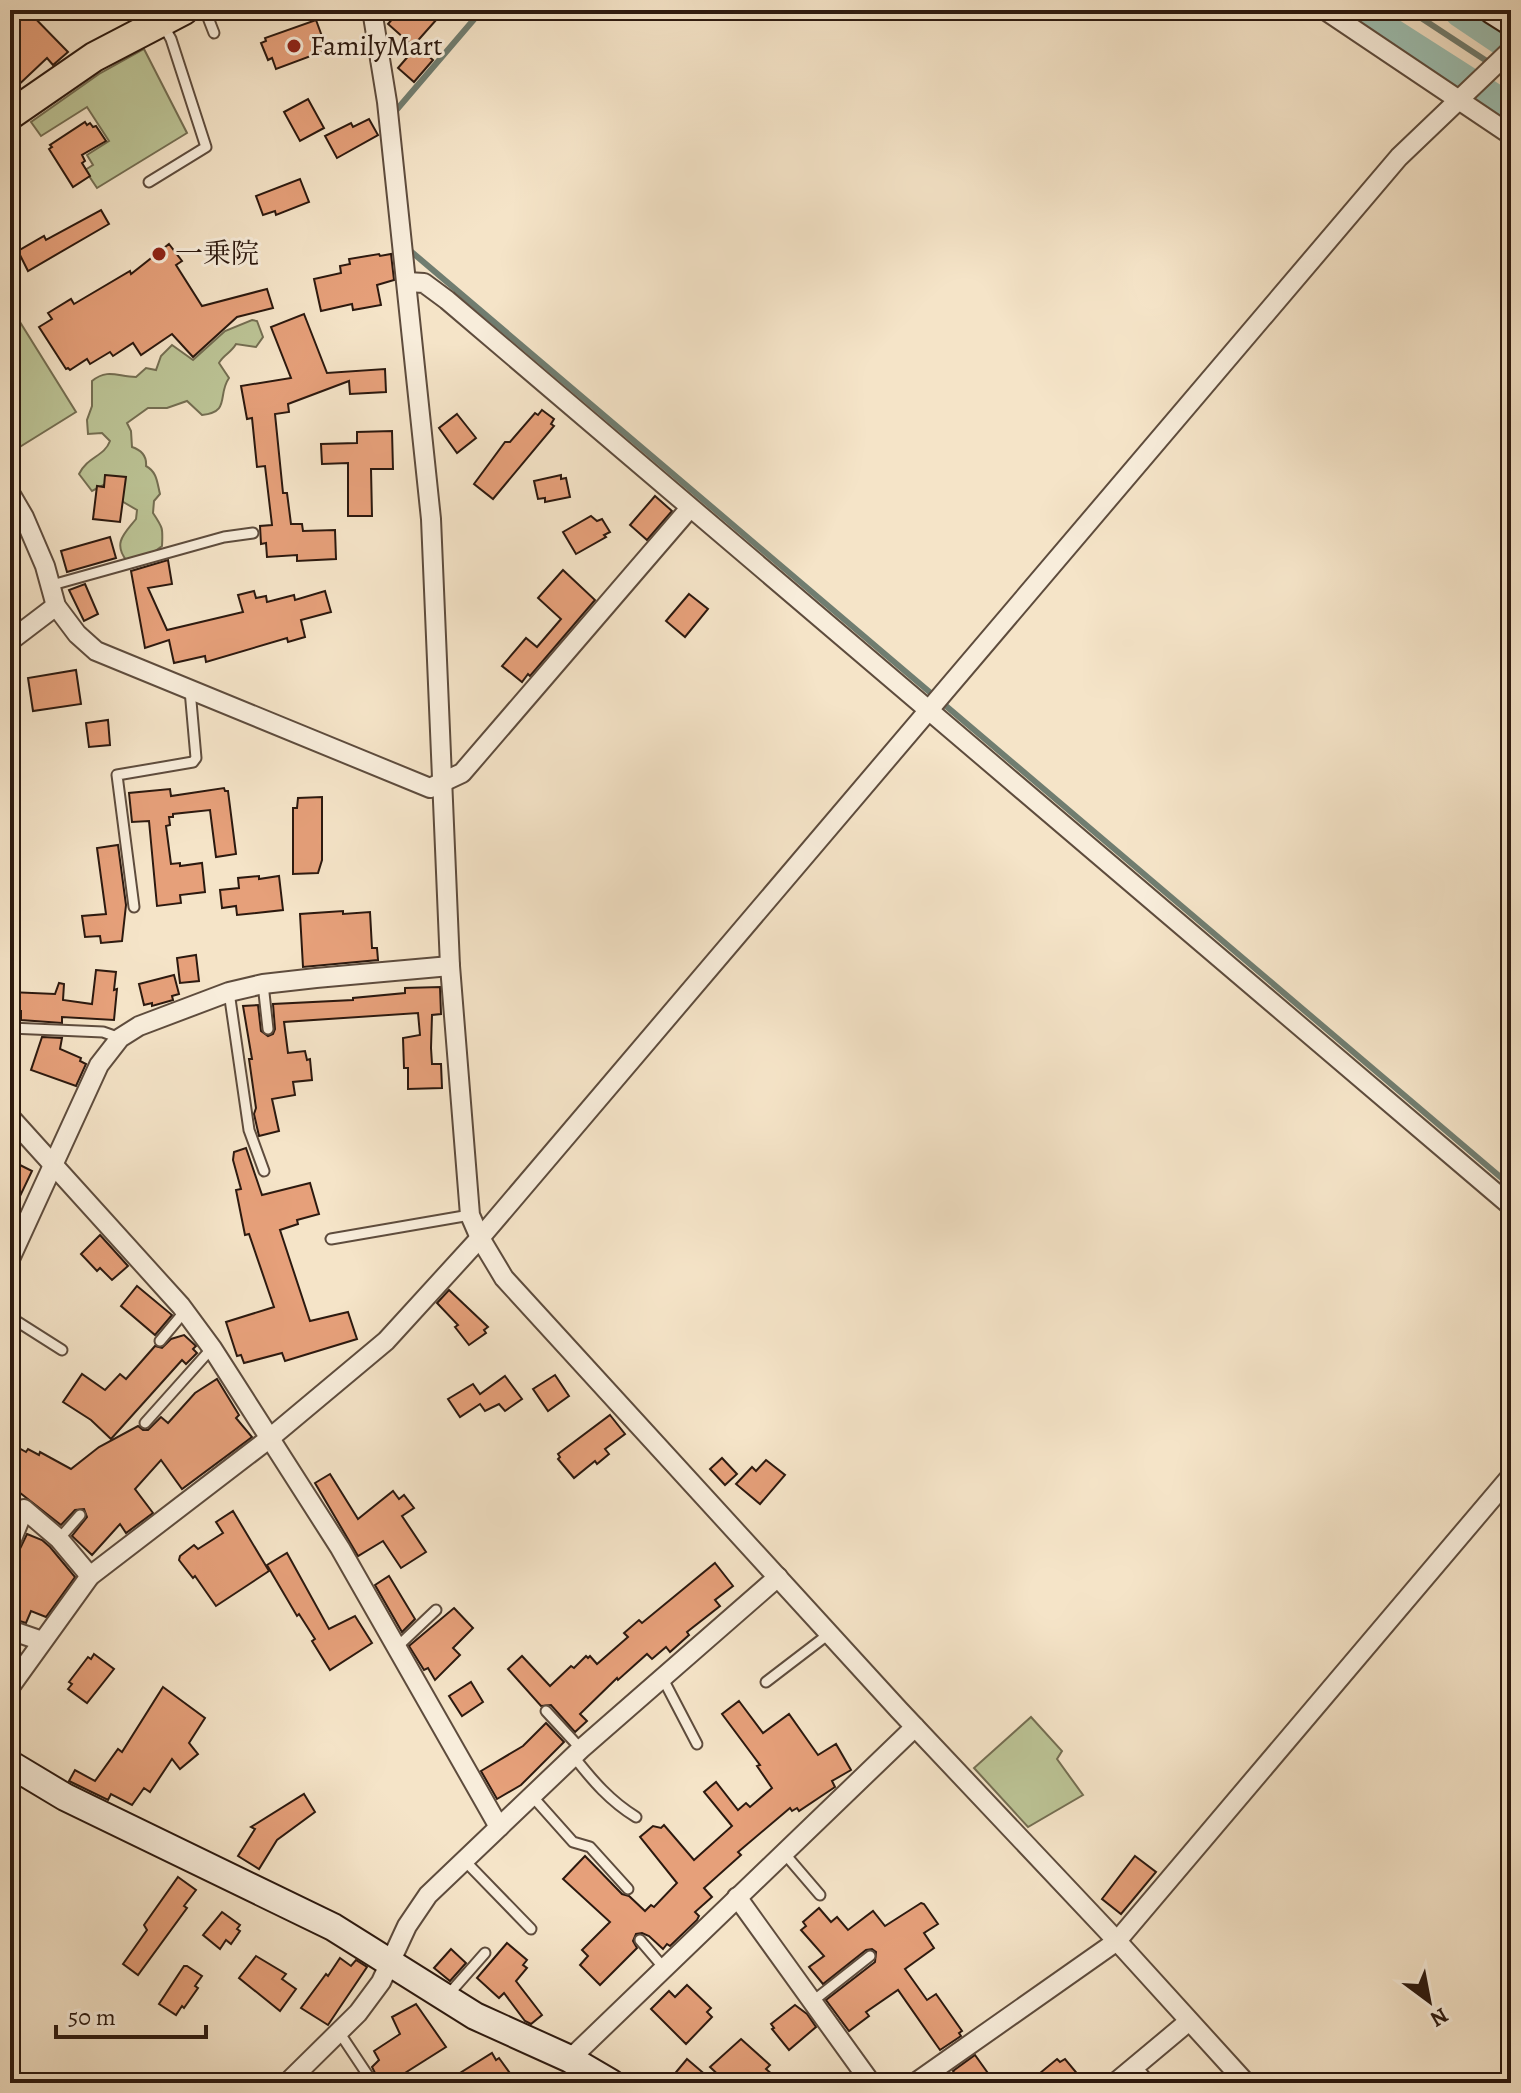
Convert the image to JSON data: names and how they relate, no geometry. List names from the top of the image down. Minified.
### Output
{"places":["FamilyMart","一乗院"],"scale_bar":"50 m","north":"bottom right"}
